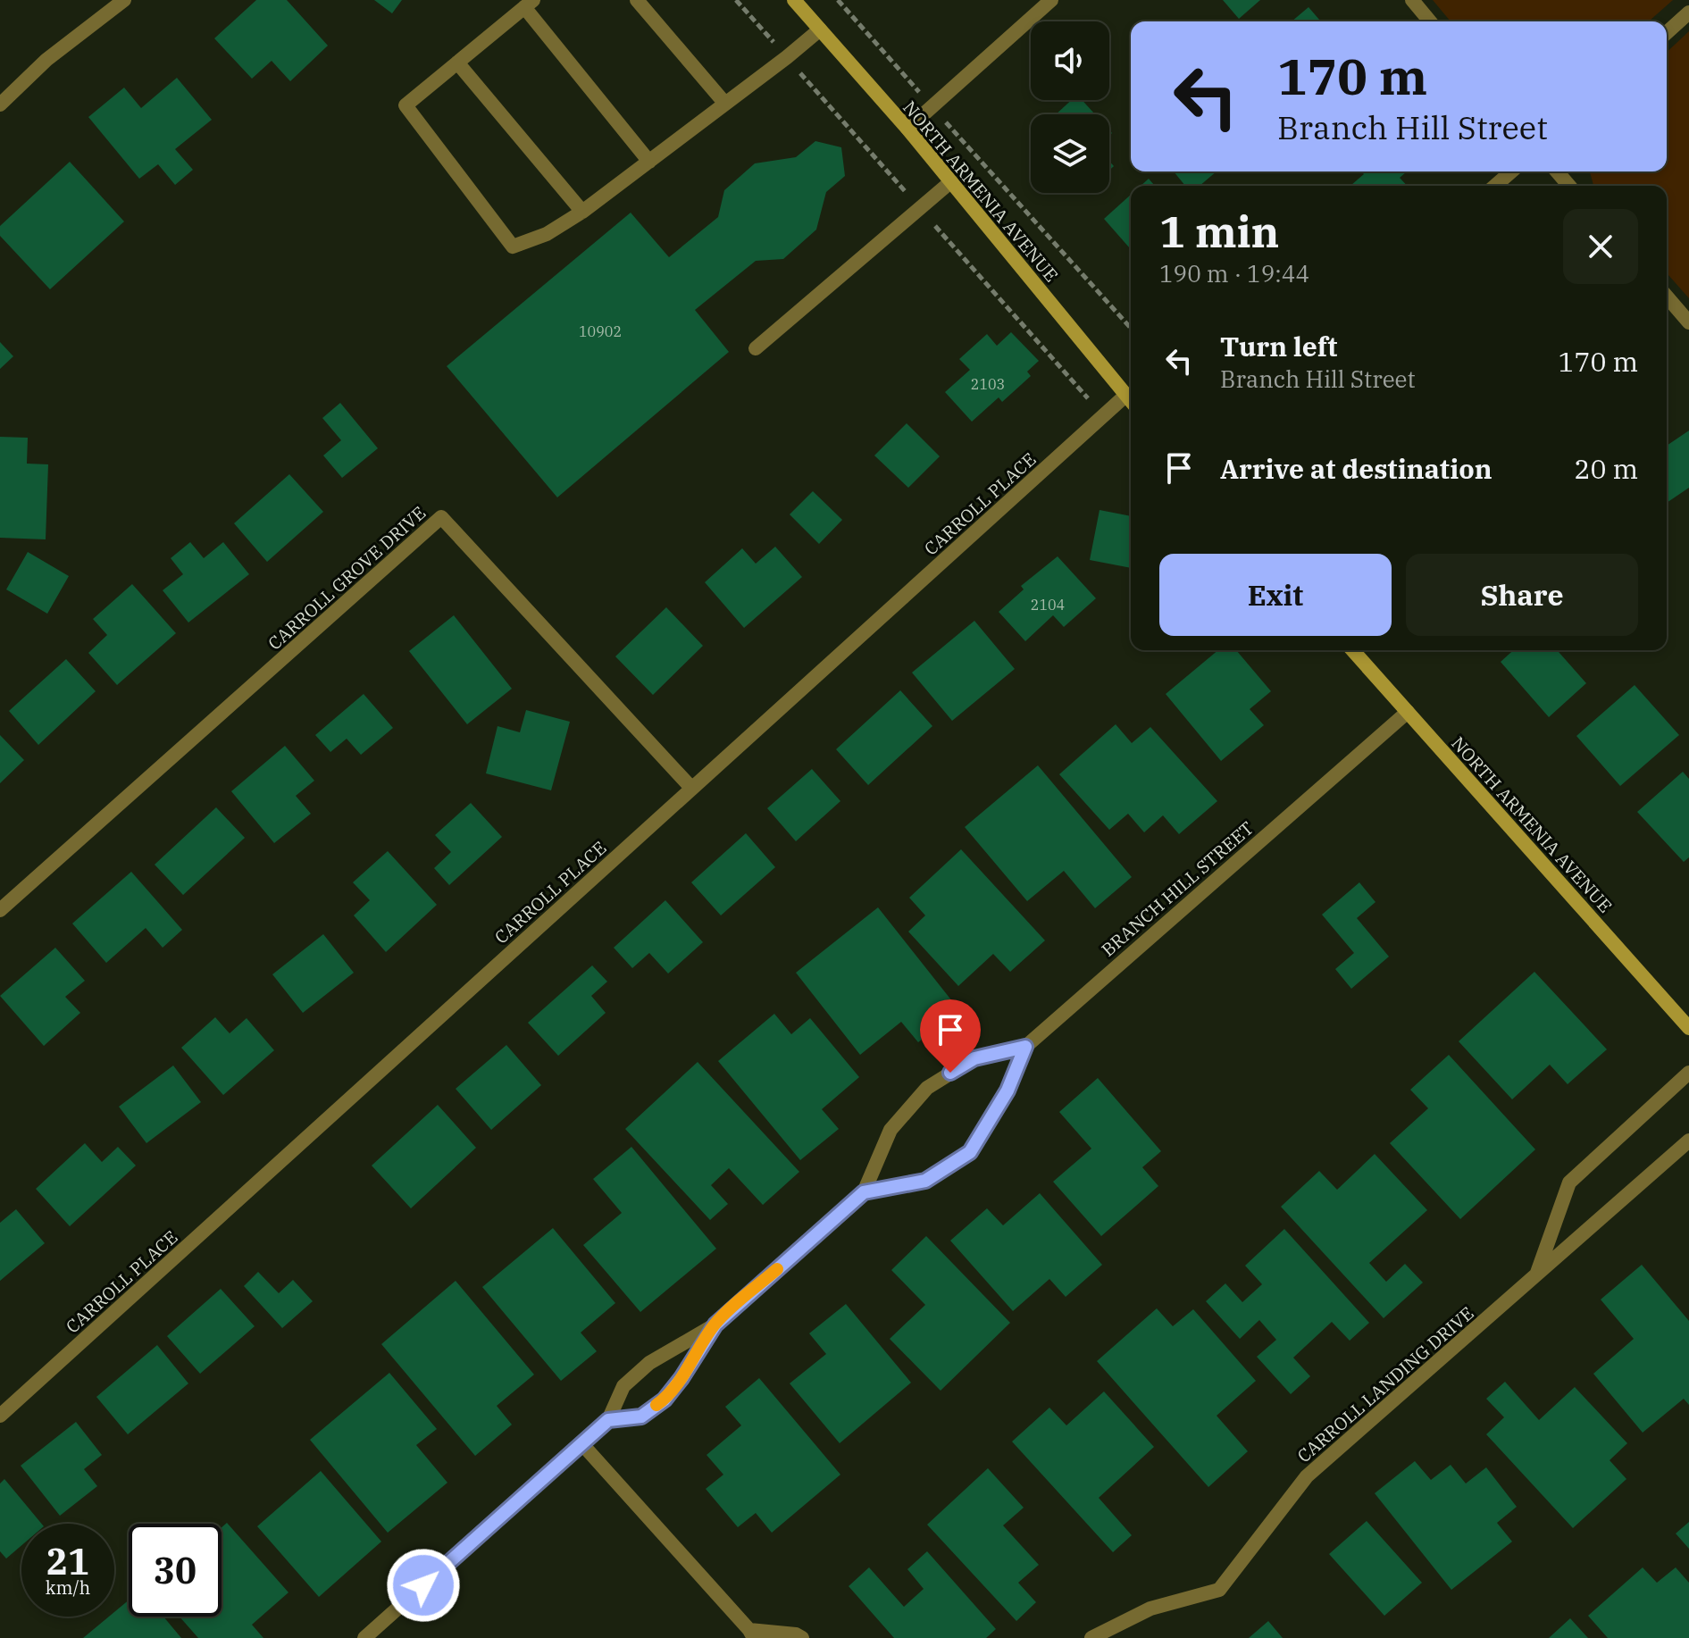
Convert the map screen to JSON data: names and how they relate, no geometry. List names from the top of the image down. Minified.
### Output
{"streets":{"main road":["NORTH ARMENIA AVENUE"],"street":["CARROLL PLACE","CARROLL GROVE DRIVE","BRANCH HILL STREET","CARROLL LANDING DRIVE"]},"crossings":[["NORTH ARMENIA AVENUE","CARROLL PLACE"],["NORTH ARMENIA AVENUE","BRANCH HILL STREET"],["CARROLL PLACE","CARROLL GROVE DRIVE"]],"house_numbers":["10902","2103","2104"],"page":{"turn":["170 m","Branch Hill Street"],"heading":["1 min","190 m · 19:44"],"list":[{"name":"Turn left","note":"Branch Hill Street","value":"170 m"},{"name":"Arrive at destination","value":"20 m"}],"buttons":["Exit","Share"],"speed":"21 km/h","limit":"30"}}
